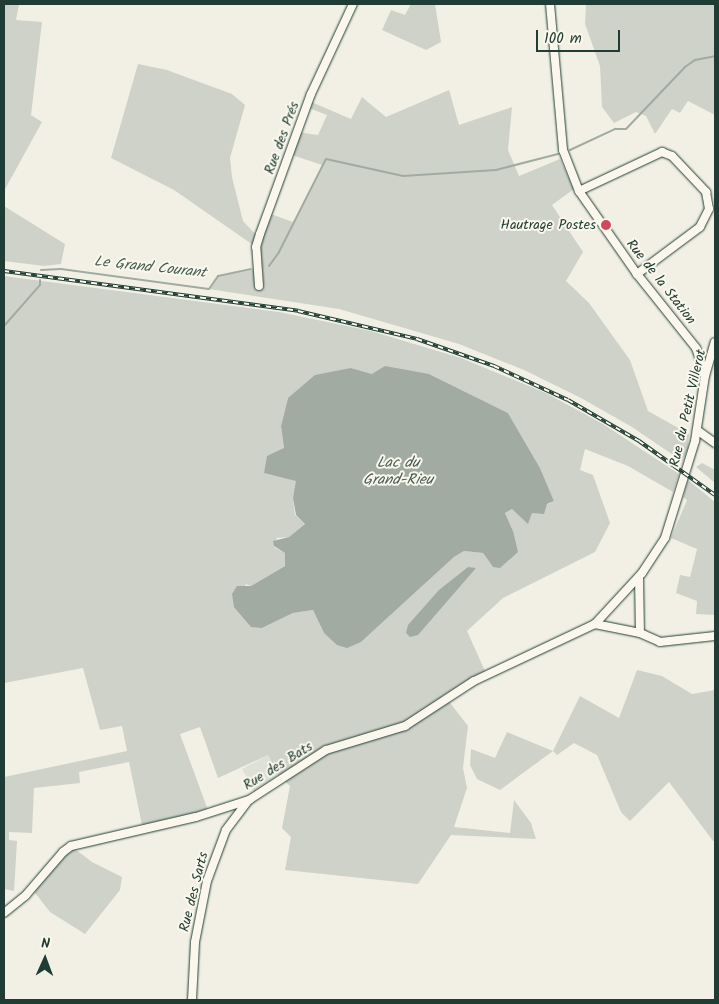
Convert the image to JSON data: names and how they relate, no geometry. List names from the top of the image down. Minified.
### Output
{"streets":{"street":["Rue des Prés","Rue de la Station","Rue du Petit Villerot","Rue des Bats","Rue des Sarts"]},"crossings":[["Rue de la Station","Rue du Petit Villerot"],["Rue du Petit Villerot","Rue des Bats"],["Rue des Bats","Rue des Sarts"]],"water":["Le Grand Courant","Lac du Grand-Rieu"],"places":["Hautrage Postes"],"scale_bar":"100 m","north":"top"}
